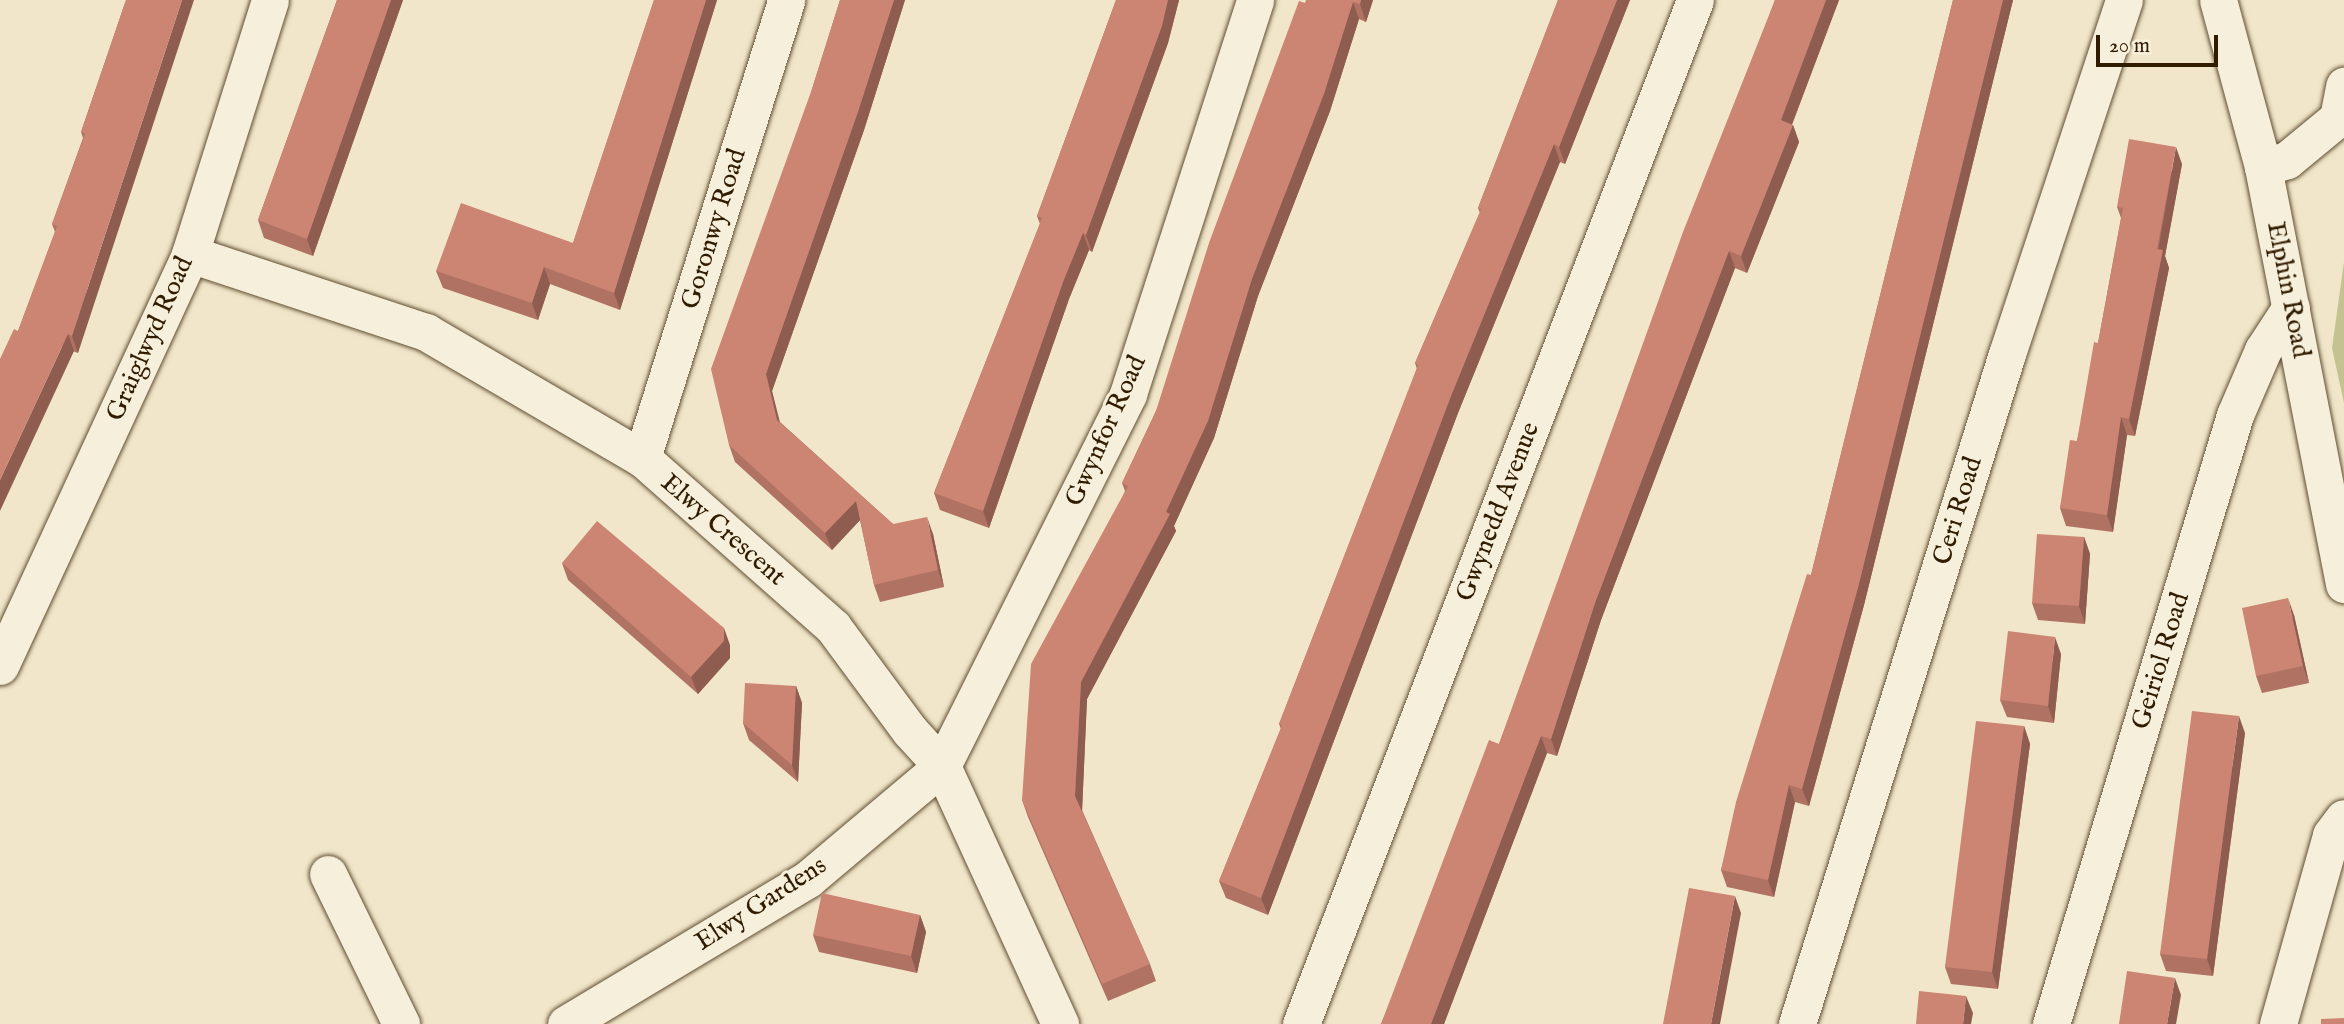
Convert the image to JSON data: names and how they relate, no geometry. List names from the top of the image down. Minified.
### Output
{"streets":{"street":["Goronwy Road","Elphin Road","Graiglwyd Road","Gwynfor Road","Ceri Road","Gwynedd Avenue","Elwy Crescent","Geiriol Road","Elwy Gardens"]},"crossings":[["Goronwy Road","Elwy Crescent"],["Elphin Road","Geiriol Road"],["Graiglwyd Road","Elwy Crescent"],["Gwynfor Road","Elwy Crescent"],["Gwynfor Road","Elwy Gardens"],["Elwy Crescent","Elwy Gardens"]],"scale_bar":"20 m"}
